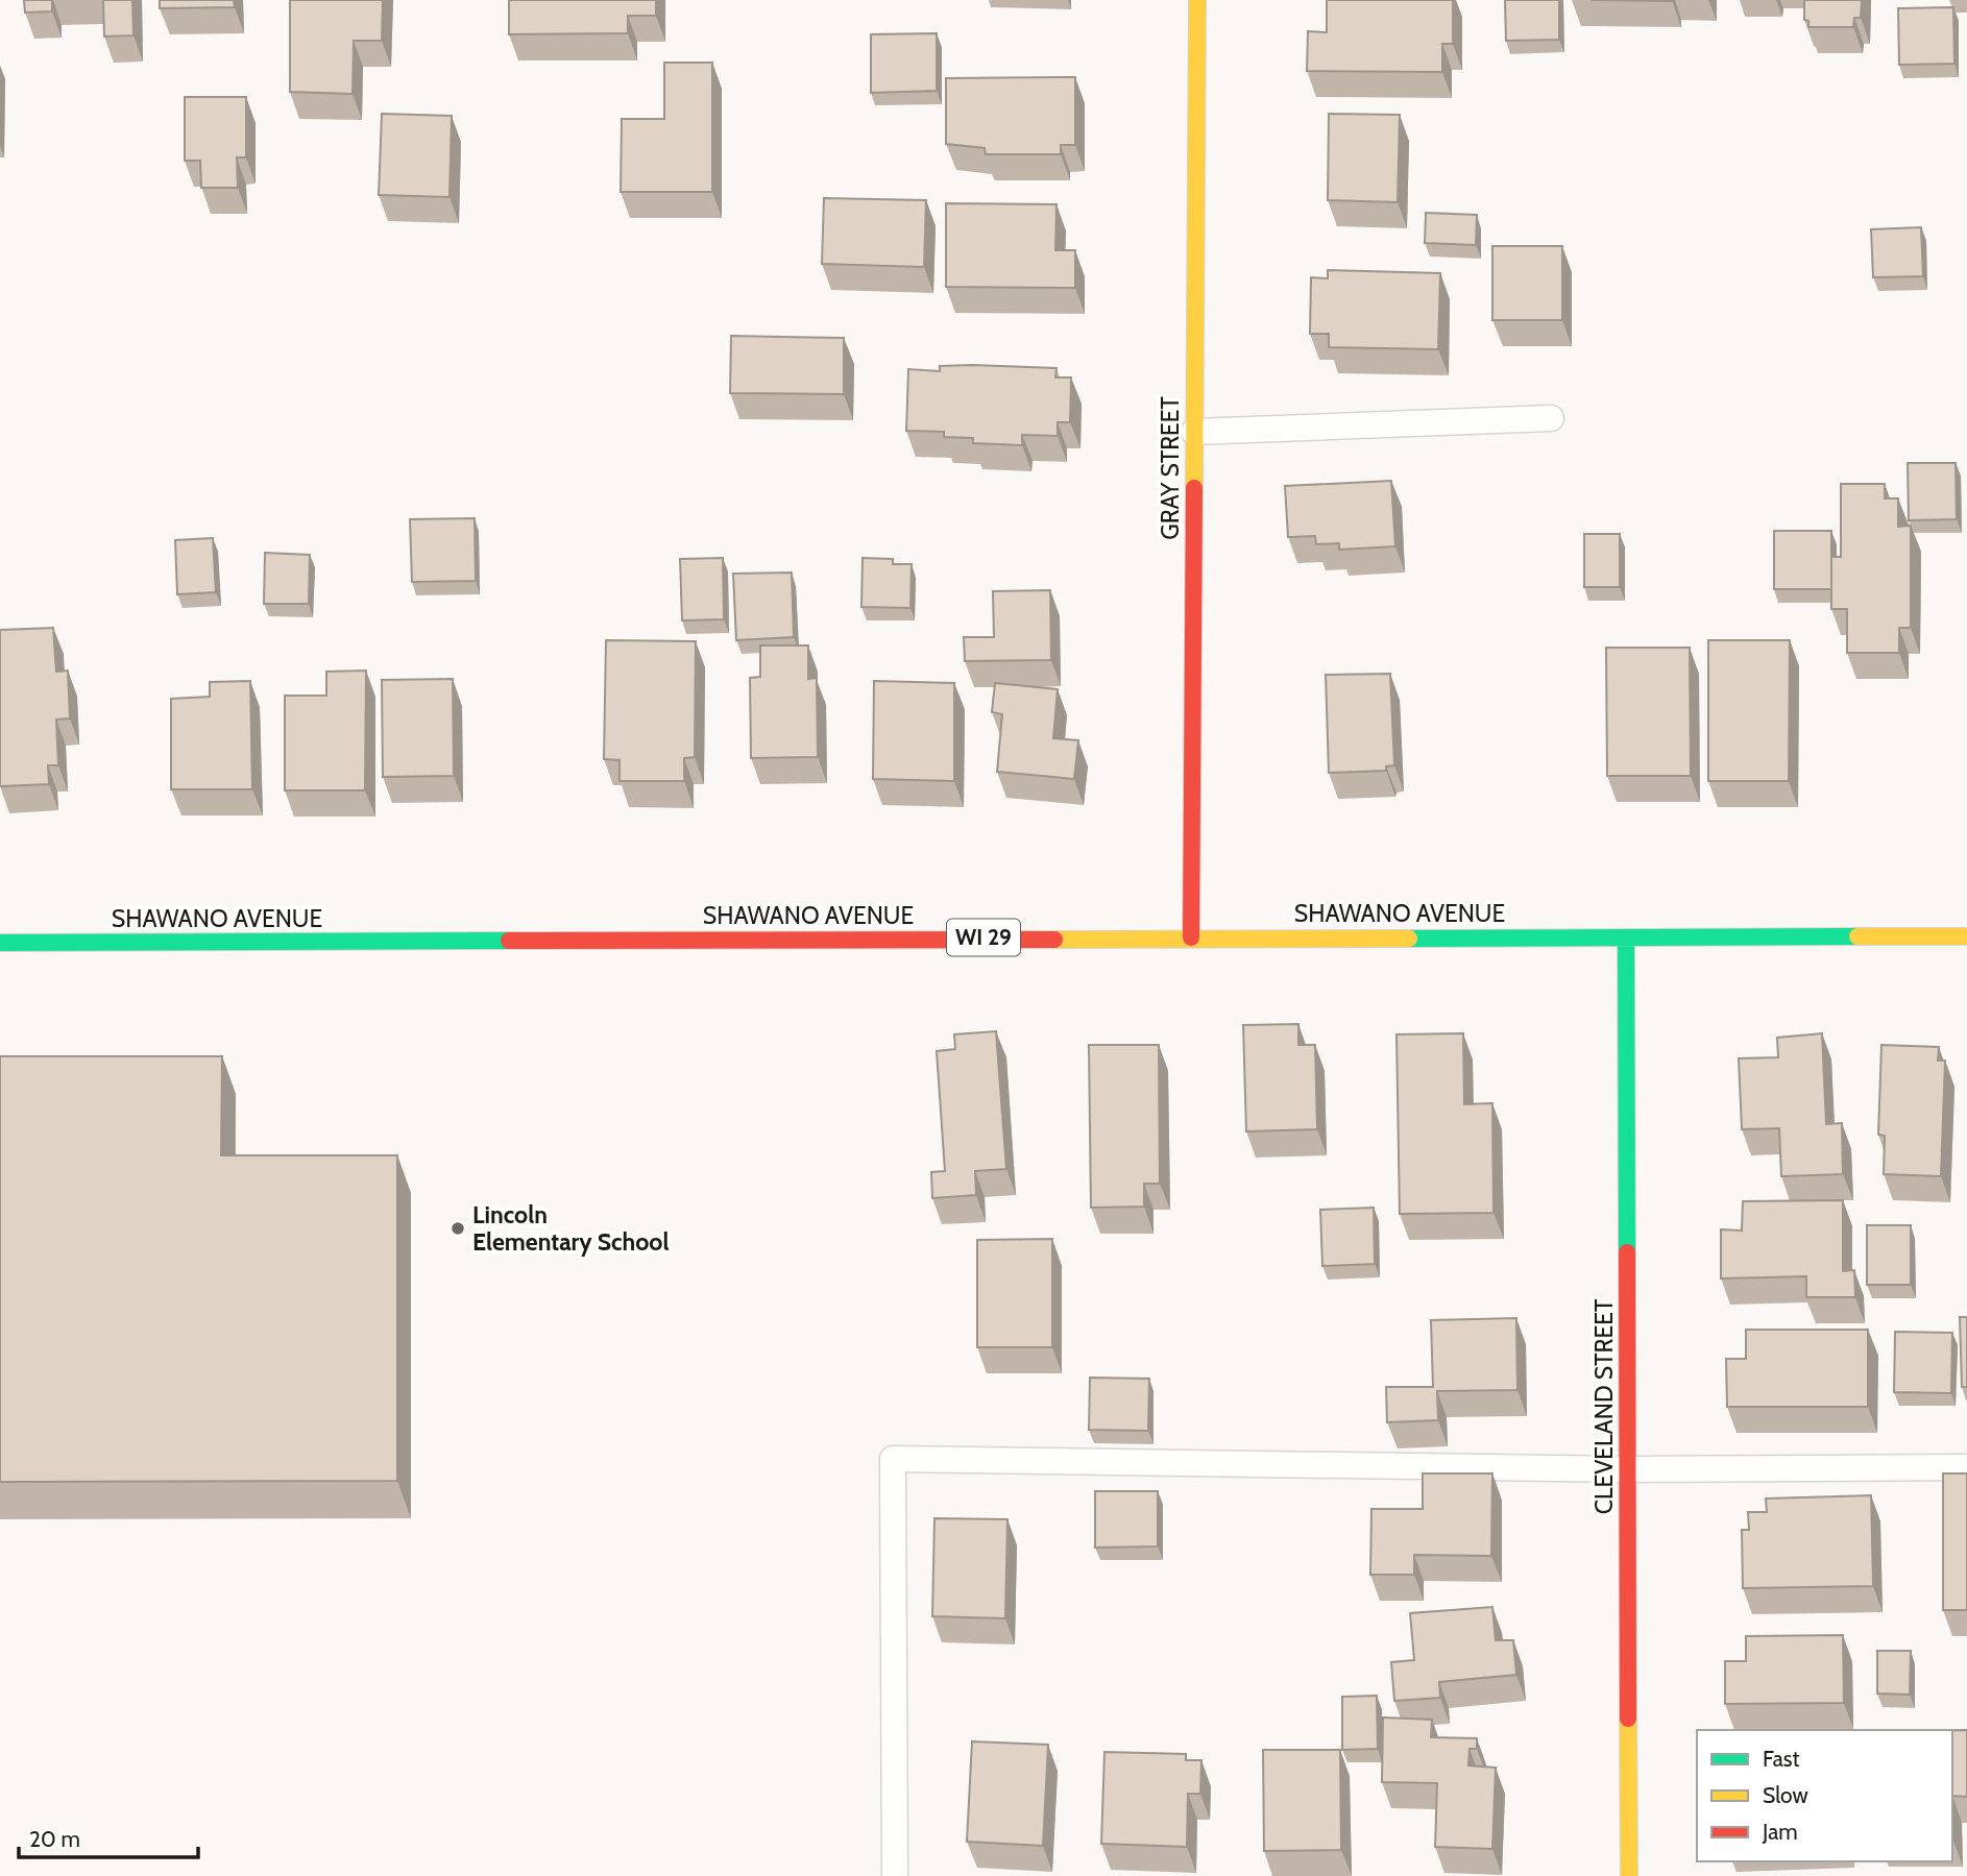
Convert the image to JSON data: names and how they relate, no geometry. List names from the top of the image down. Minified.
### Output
{"streets":{"main road":["GRAY STREET","SHAWANO AVENUE","WI 29","CLEVELAND STREET"]},"crossings":[["GRAY STREET","SHAWANO AVENUE"],["SHAWANO AVENUE","CLEVELAND STREET"]],"places":["Lincoln Elementary School"],"legend":["Fast","Slow","Jam"],"scale_bar":"20 m"}
